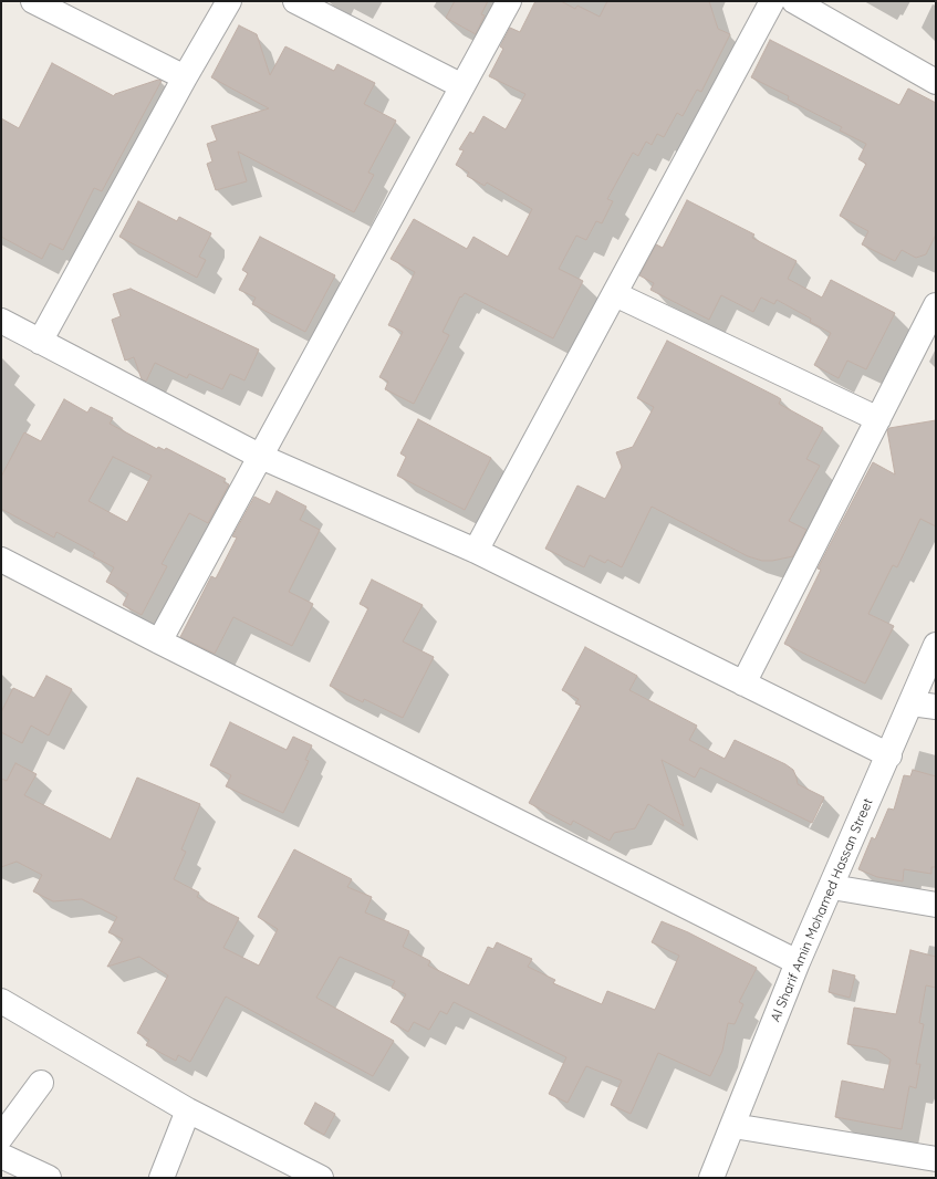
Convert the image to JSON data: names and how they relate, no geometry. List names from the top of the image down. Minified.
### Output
{"streets":{"street":["Al Sharif Amin Mohamed Hassan Street"]}}
